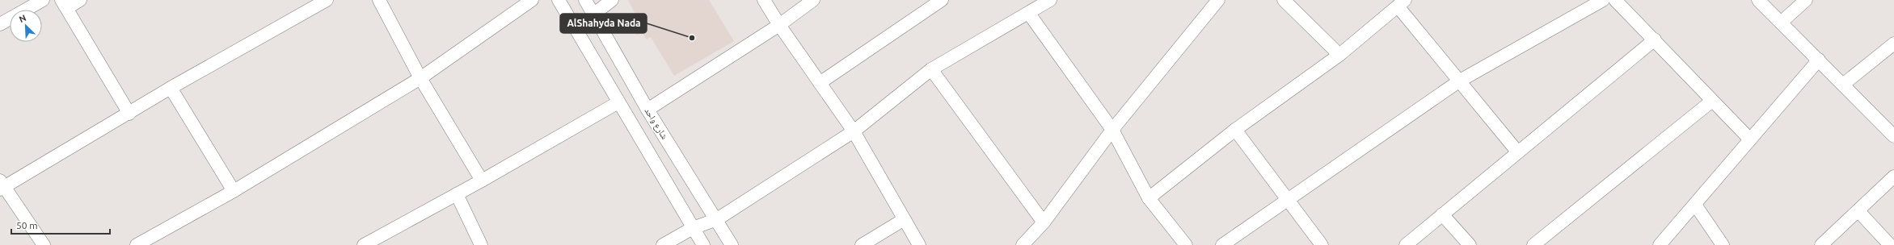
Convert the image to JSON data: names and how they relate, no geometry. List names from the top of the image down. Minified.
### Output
{"streets":{"street":["شارع واحد"]},"places":["AlShahyda Nada"],"scale_bar":"50 m","north":"top left"}
